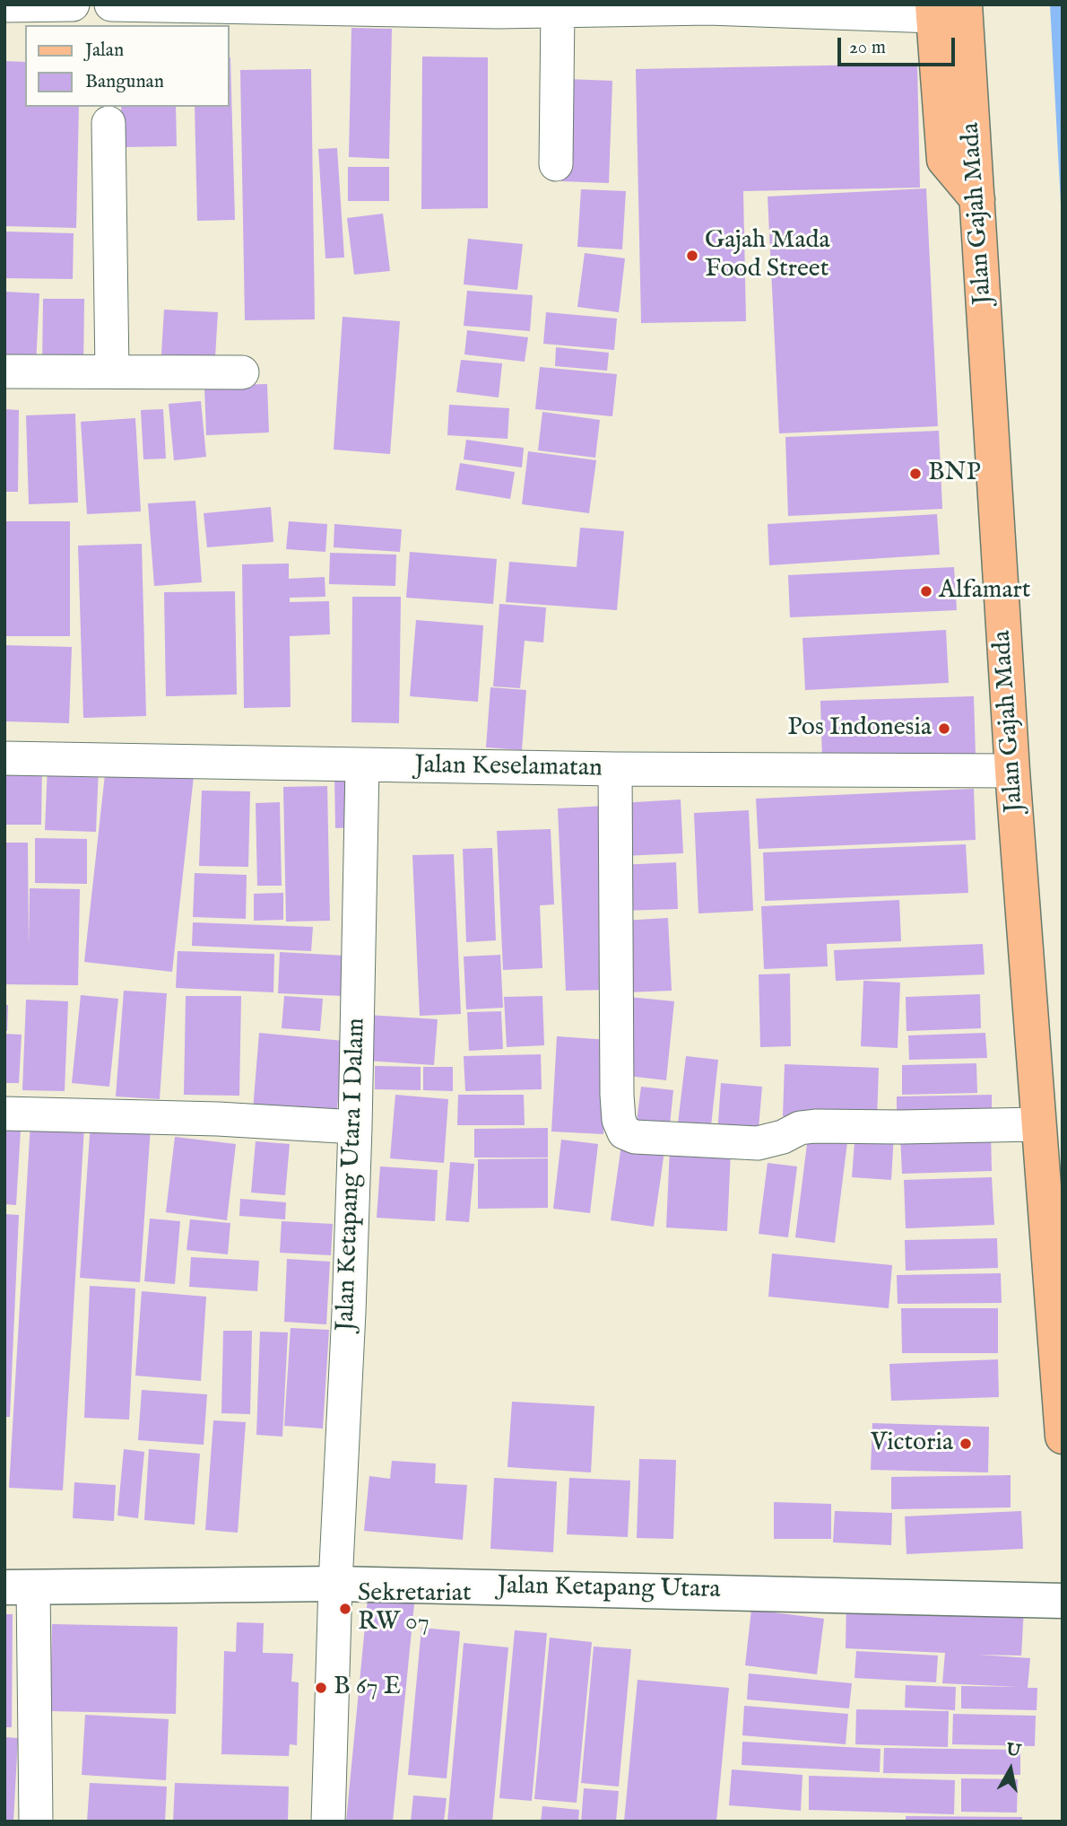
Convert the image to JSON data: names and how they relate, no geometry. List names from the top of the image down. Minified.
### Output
{"streets":{"main road":["Jalan Gajah Mada"],"street":["Jalan Keselamatan","Jalan Ketapang Utara I Dalam","Jalan Ketapang Utara"]},"crossings":[["Jalan Gajah Mada","Jalan Keselamatan"],["Jalan Keselamatan","Jalan Ketapang Utara I Dalam"],["Jalan Ketapang Utara I Dalam","Jalan Ketapang Utara"]],"places":["Gajah Mada Food Street","BNP","Alfamart","Pos Indonesia","Victoria","Sekretariat RW 07","B 67 E"],"legend":["Jalan","Bangunan"],"scale_bar":"20 m","north":"top"}
